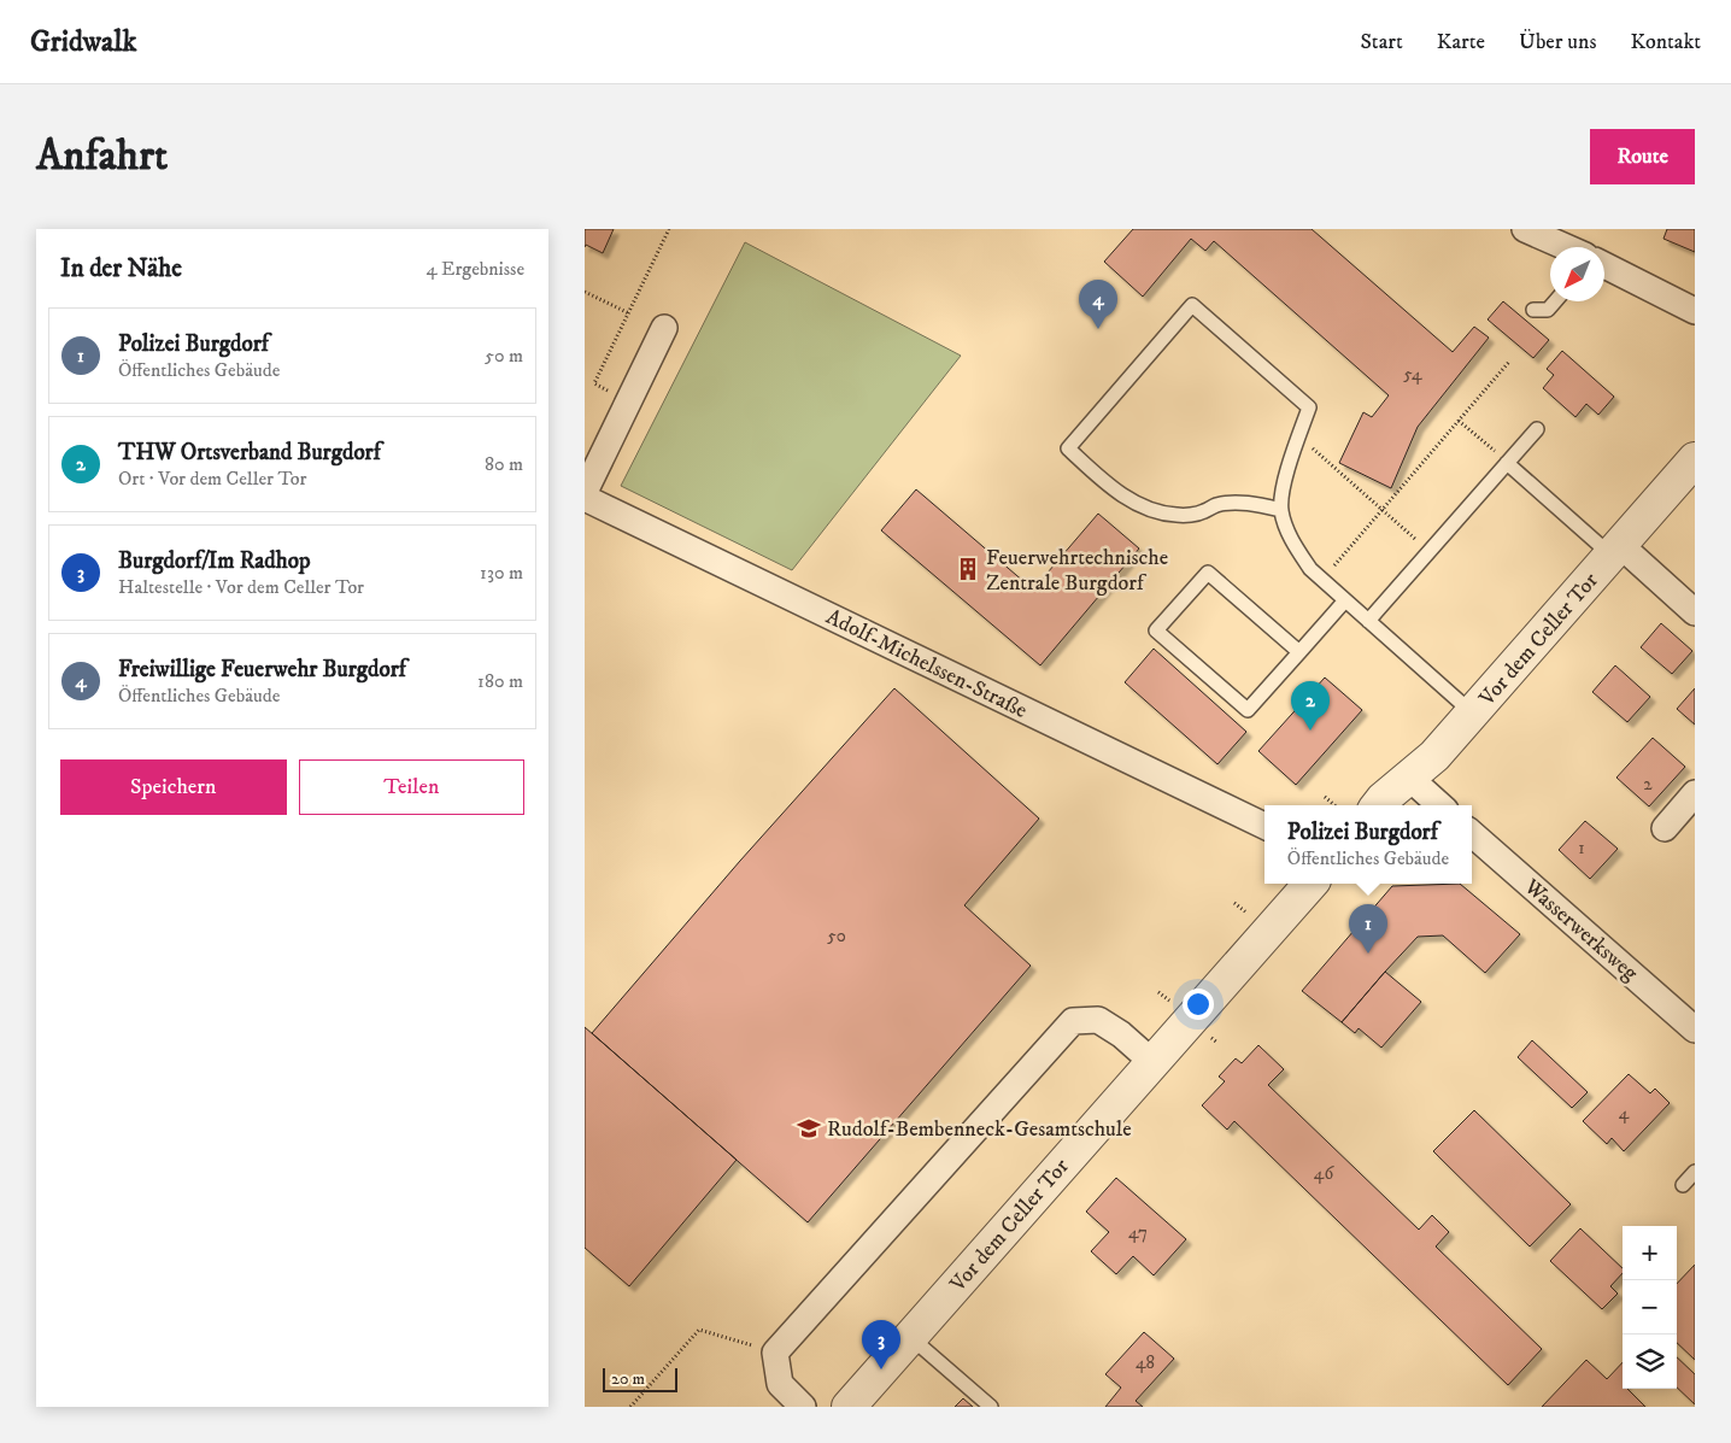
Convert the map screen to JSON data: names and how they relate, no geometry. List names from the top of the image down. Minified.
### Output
{"streets":{"street":["Vor dem Celler Tor","Adolf-Michelssen-Straße","Wasserwerksweg"]},"places":{"building":["Feuerwehrtechnische Zentrale Burgdorf"],"school or university":["Rudolf-Bembenneck-Gesamtschule"]},"house_numbers":["54","2","1","50","4","46","47","48"],"scale_bar":"20 m","north":"bottom left","page":{"header":"Gridwalk","nav":["Start","Karte","Über uns","Kontakt"],"buttons":["Route",["Speichern","Teilen"]],"title":"Anfahrt","heading":["In der Nähe","4 Ergebnisse"],"pins":["4","2","1","3"],"list":[{"mark":"1","name":"Polizei Burgdorf","note":"Öffentliches Gebäude","value":"50 m"},{"mark":"2","name":"THW Ortsverband Burgdorf","note":"Ort · Vor dem Celler Tor","value":"80 m"},{"mark":"3","name":"Burgdorf/Im Radhop","note":"Haltestelle · Vor dem Celler Tor","value":"130 m"},{"mark":"4","name":"Freiwillige Feuerwehr Burgdorf","note":"Öffentliches Gebäude","value":"180 m"}],"popup":["Polizei Burgdorf","Öffentliches Gebäude"],"map_buttons":["+","−"],"scale":"20 m"}}
